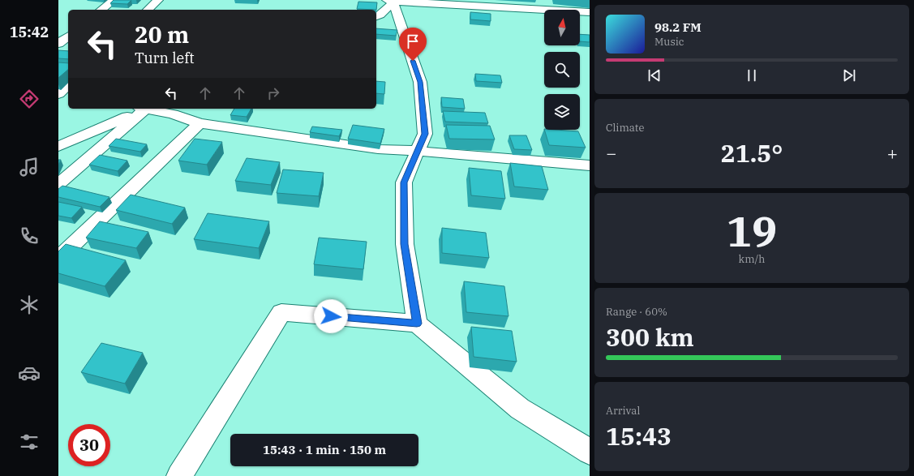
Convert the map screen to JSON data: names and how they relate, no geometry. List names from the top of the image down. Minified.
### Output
{"north":"top","page":{"tabs":"15:42","turn":["20 m","Turn left"],"song":["98.2 FM","Music"],"tile":["Climate",["19","km/h"],["Range · 60%","300 km"],["Arrival","15:43"]],"heat":["−","21.5°","+"],"limit":"30","trip":"15:43 · 1 min · 150 m"}}
